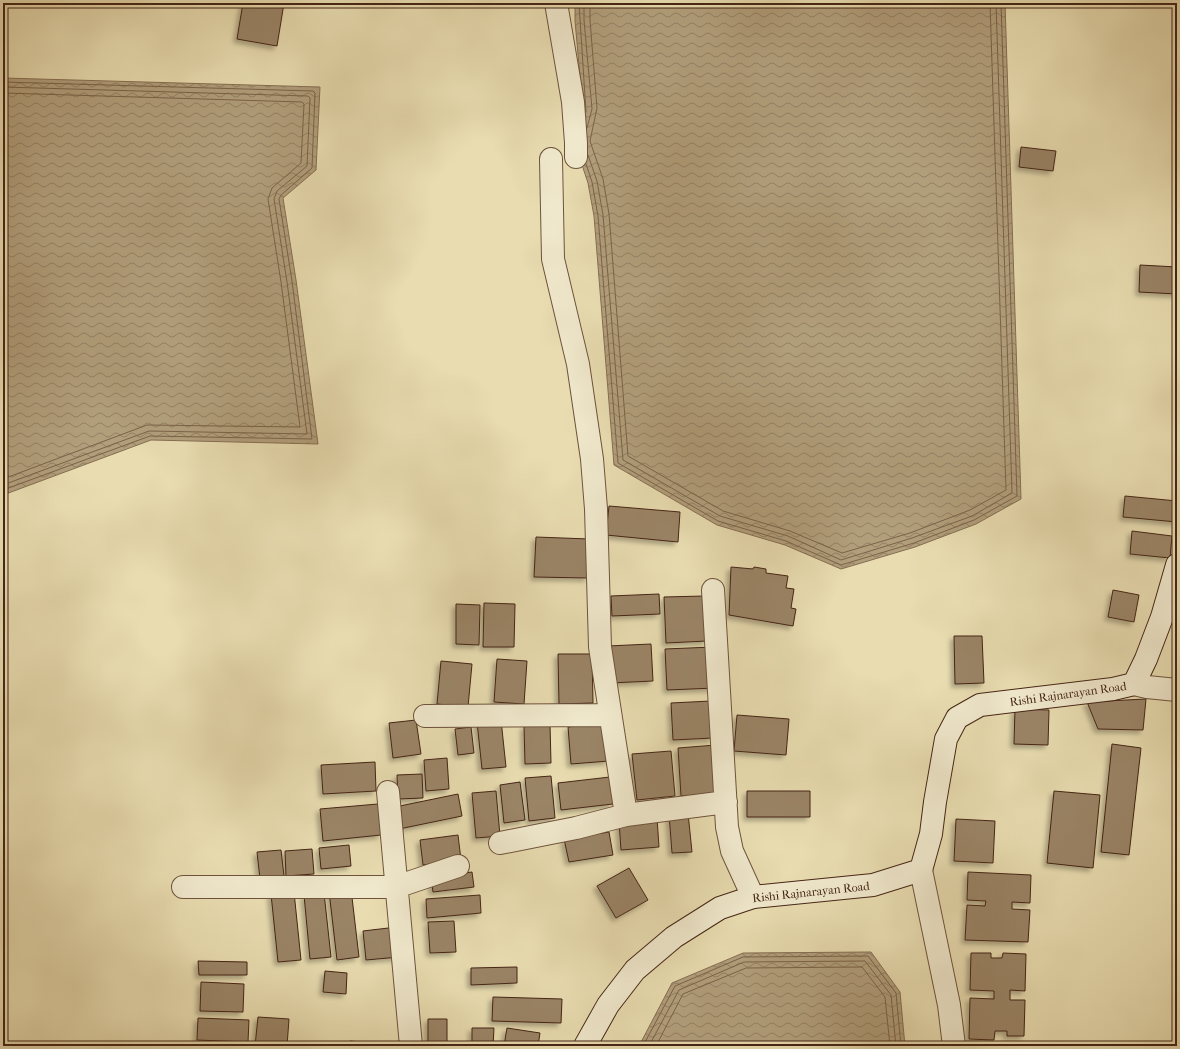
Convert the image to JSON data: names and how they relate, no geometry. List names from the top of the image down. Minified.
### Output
{"streets":{"street":["Rishi Rajnarayan Road"]}}
